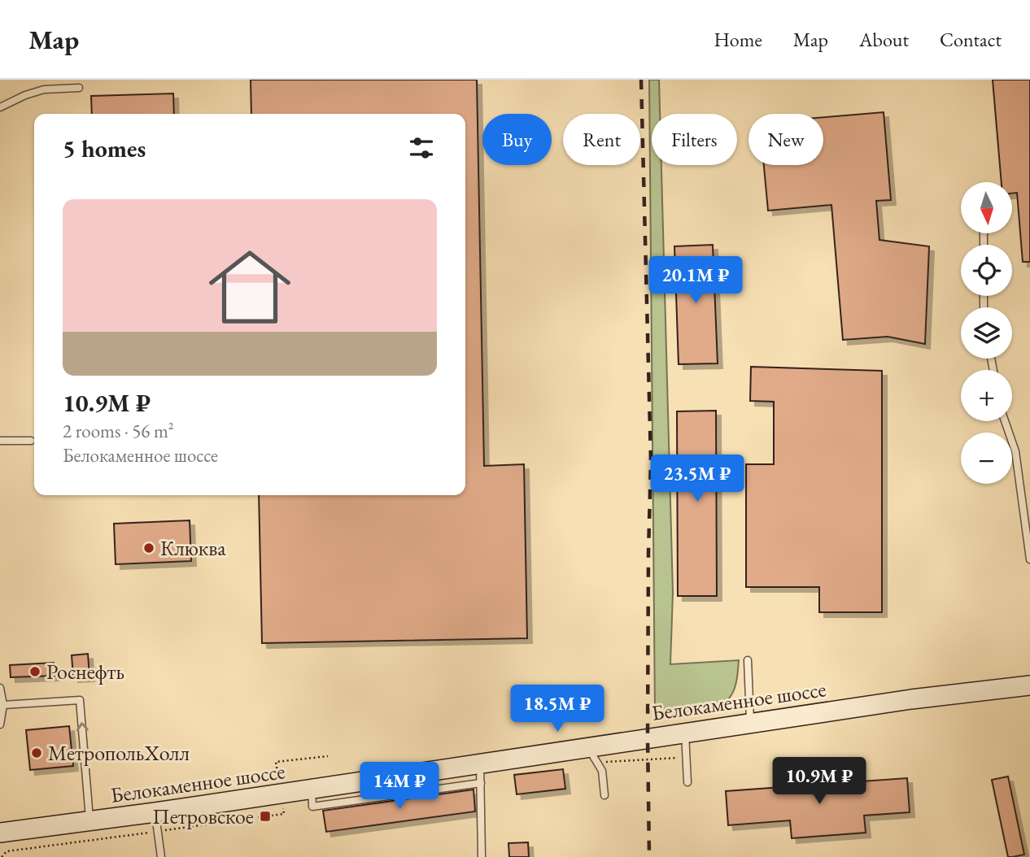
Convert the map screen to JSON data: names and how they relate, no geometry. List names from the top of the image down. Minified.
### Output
{"streets":{"main road":["Белокаменное шоссе"]},"places":{"other":["Клюква","Роснефть","МетропольХолл"],"transit":["Петровское"]},"north":"bottom","page":{"header":"Map","nav":["Home","Map","About","Contact"],"chip":["Buy","Rent","Filters","New"],"heading":"5 homes","map_buttons":["+","−"],"list":[{"name":"10.9M ₽","note":"2 rooms · 56 m² · Белокаменное шоссе"}],"price":["20.1M ₽","23.5M ₽","18.5M ₽","10.9M ₽","14M ₽"]}}
